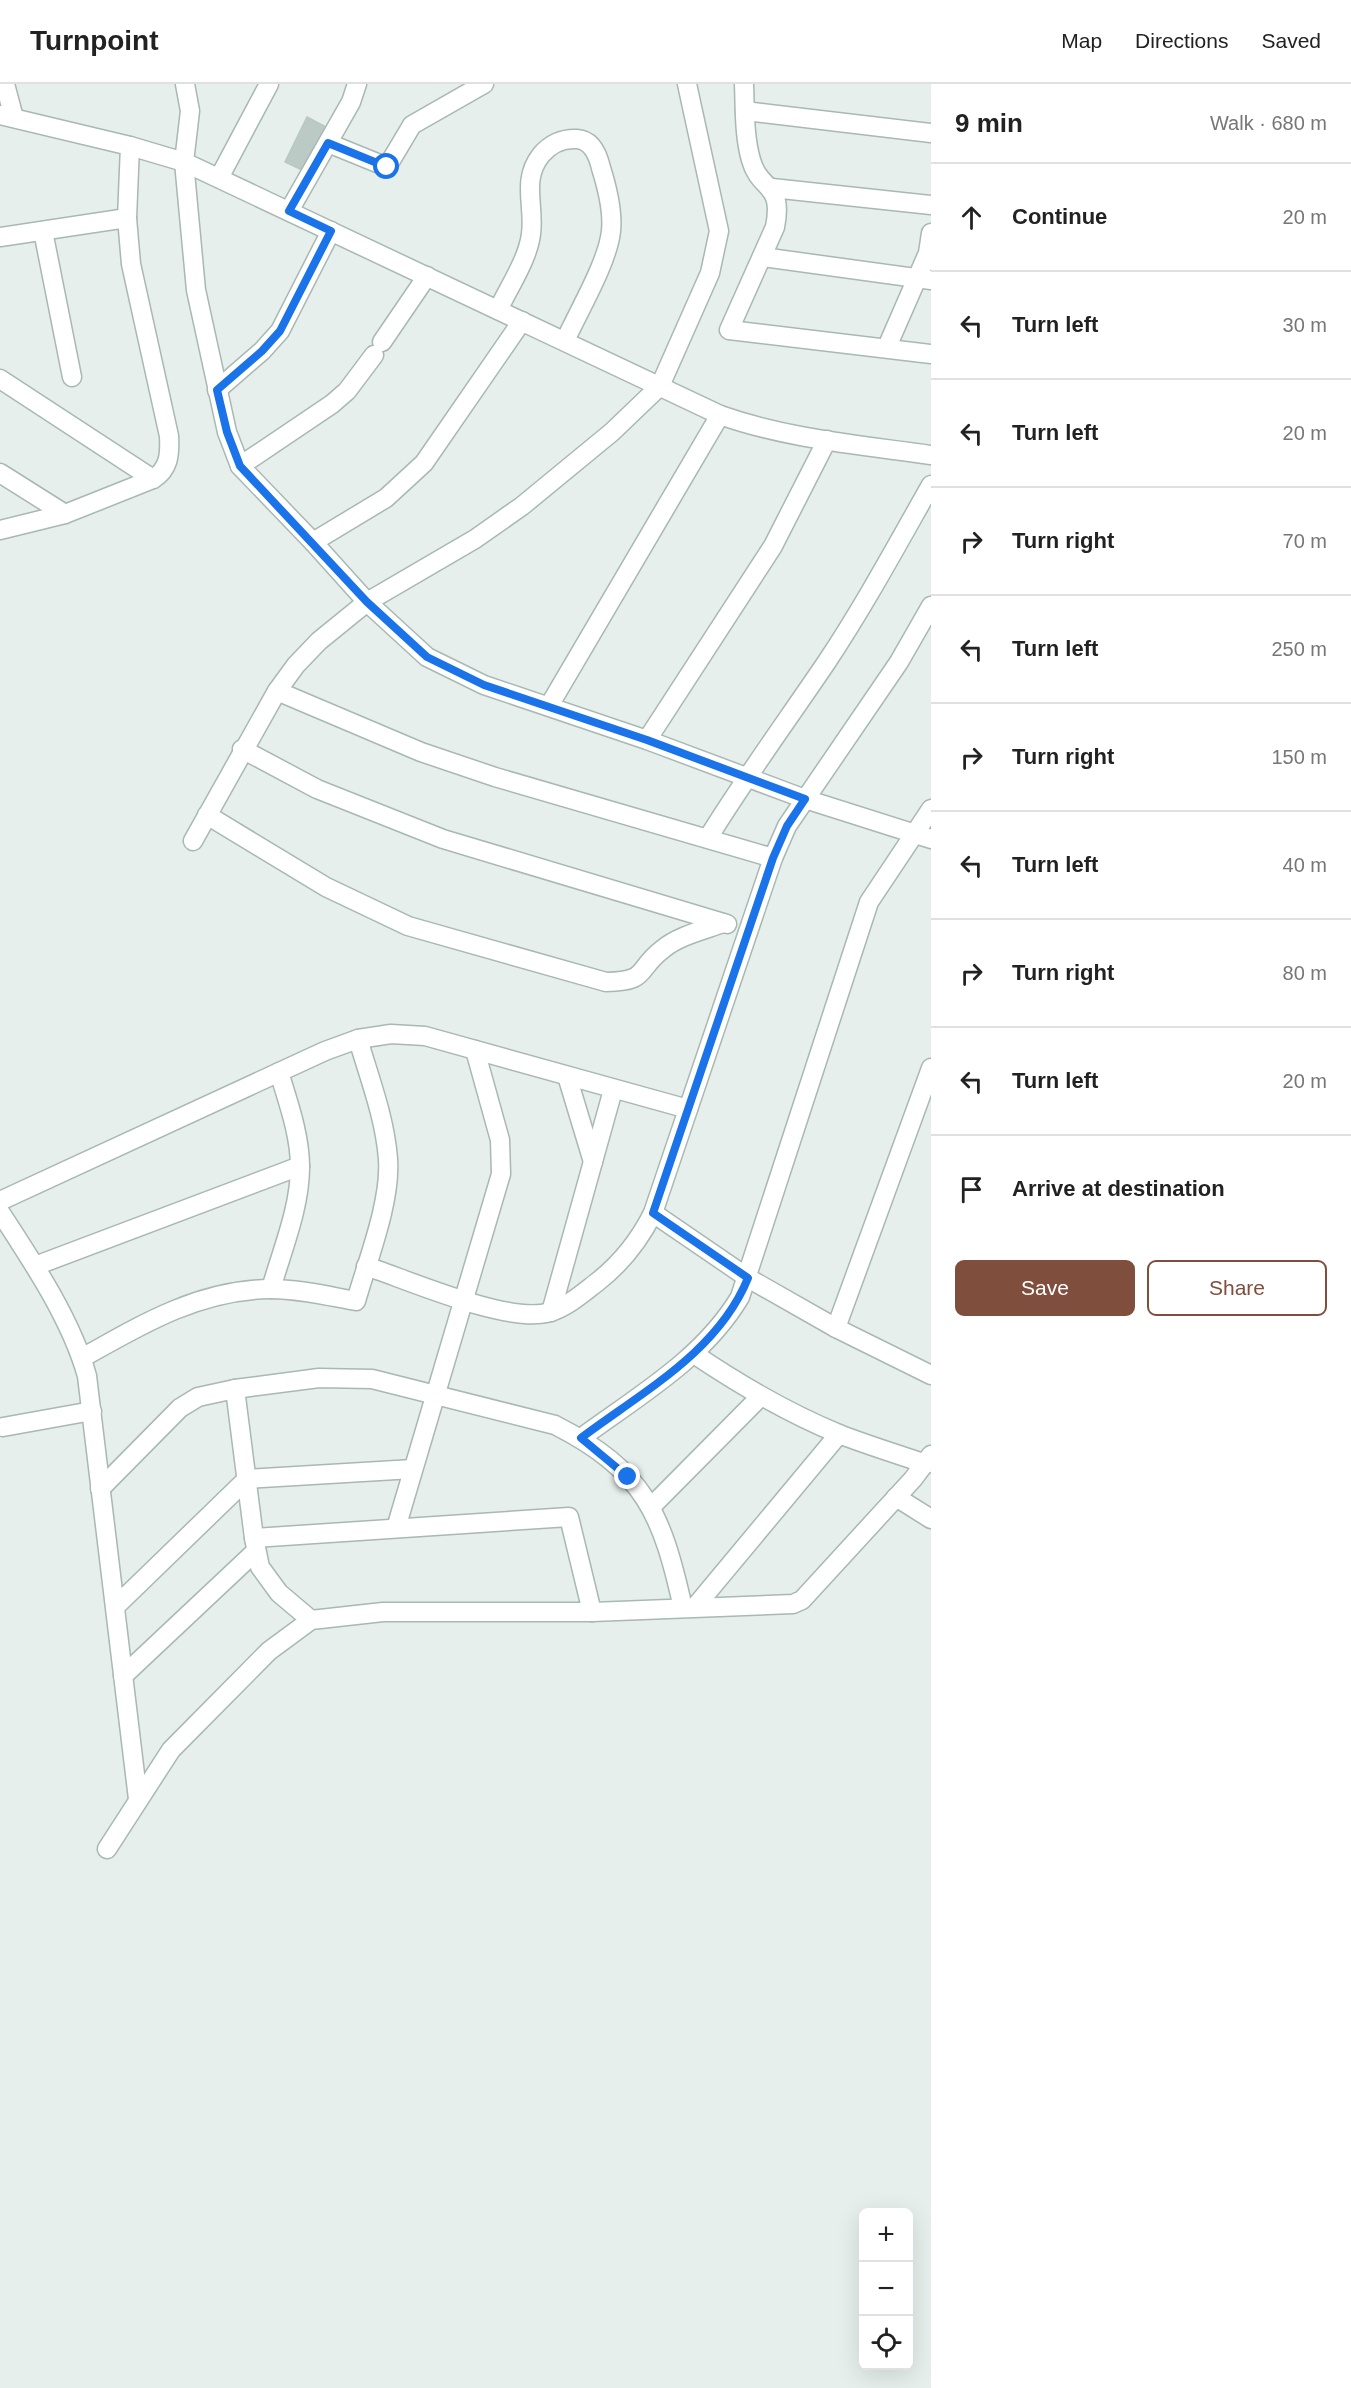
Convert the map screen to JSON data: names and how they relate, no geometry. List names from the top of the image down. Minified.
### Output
{"page":{"header":"Turnpoint","nav":["Map","Directions","Saved"],"heading":["9 min","Walk · 680 m"],"list":[["Continue","20 m"],["Turn left","30 m"],["Turn left","20 m"],["Turn right","70 m"],["Turn left","250 m"],["Turn right","150 m"],["Turn left","40 m"],["Turn right","80 m"],["Turn left","20 m"],"Arrive at destination"],"buttons":["Save","Share"],"map_buttons":["+","−"]}}
